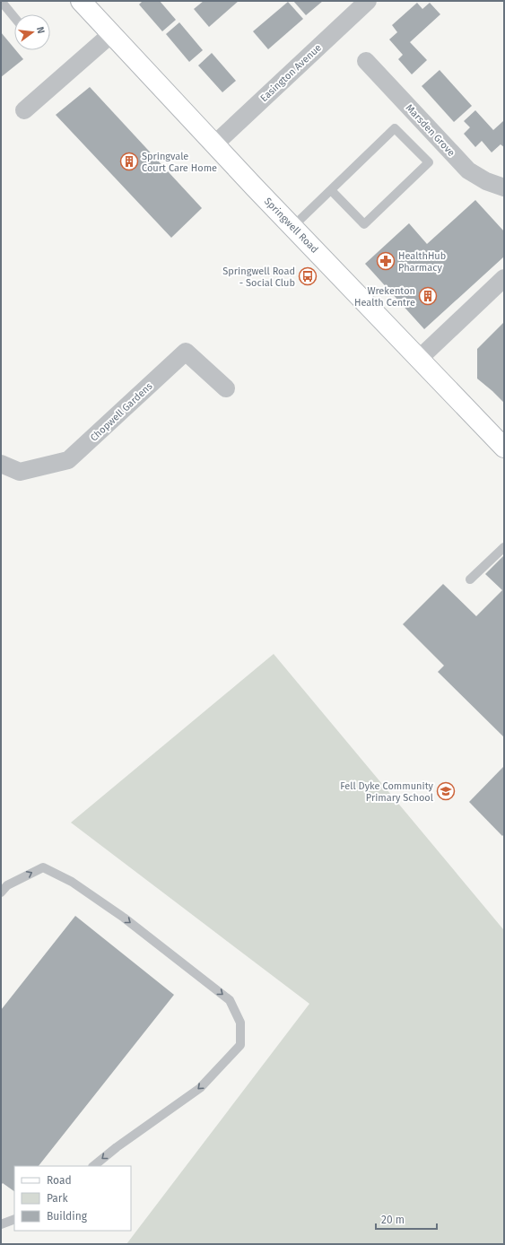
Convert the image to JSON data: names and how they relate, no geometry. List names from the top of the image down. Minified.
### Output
{"streets":{"main road":["Springwell Road"],"street":["Easington Avenue","Marsden Grove","Chopwell Gardens"]},"crossings":[["Easington Avenue","Springwell Road"]],"places":{"building":["Springvale Court Care Home","Wrekenton Health Centre"],"pharmacy":["HealthHub Pharmacy"],"bus stop":["Springwell Road - Social Club"],"school or university":["Fell Dyke Community Primary School"]},"legend":["Road","Park","Building"],"scale_bar":"20 m","north":"right"}
